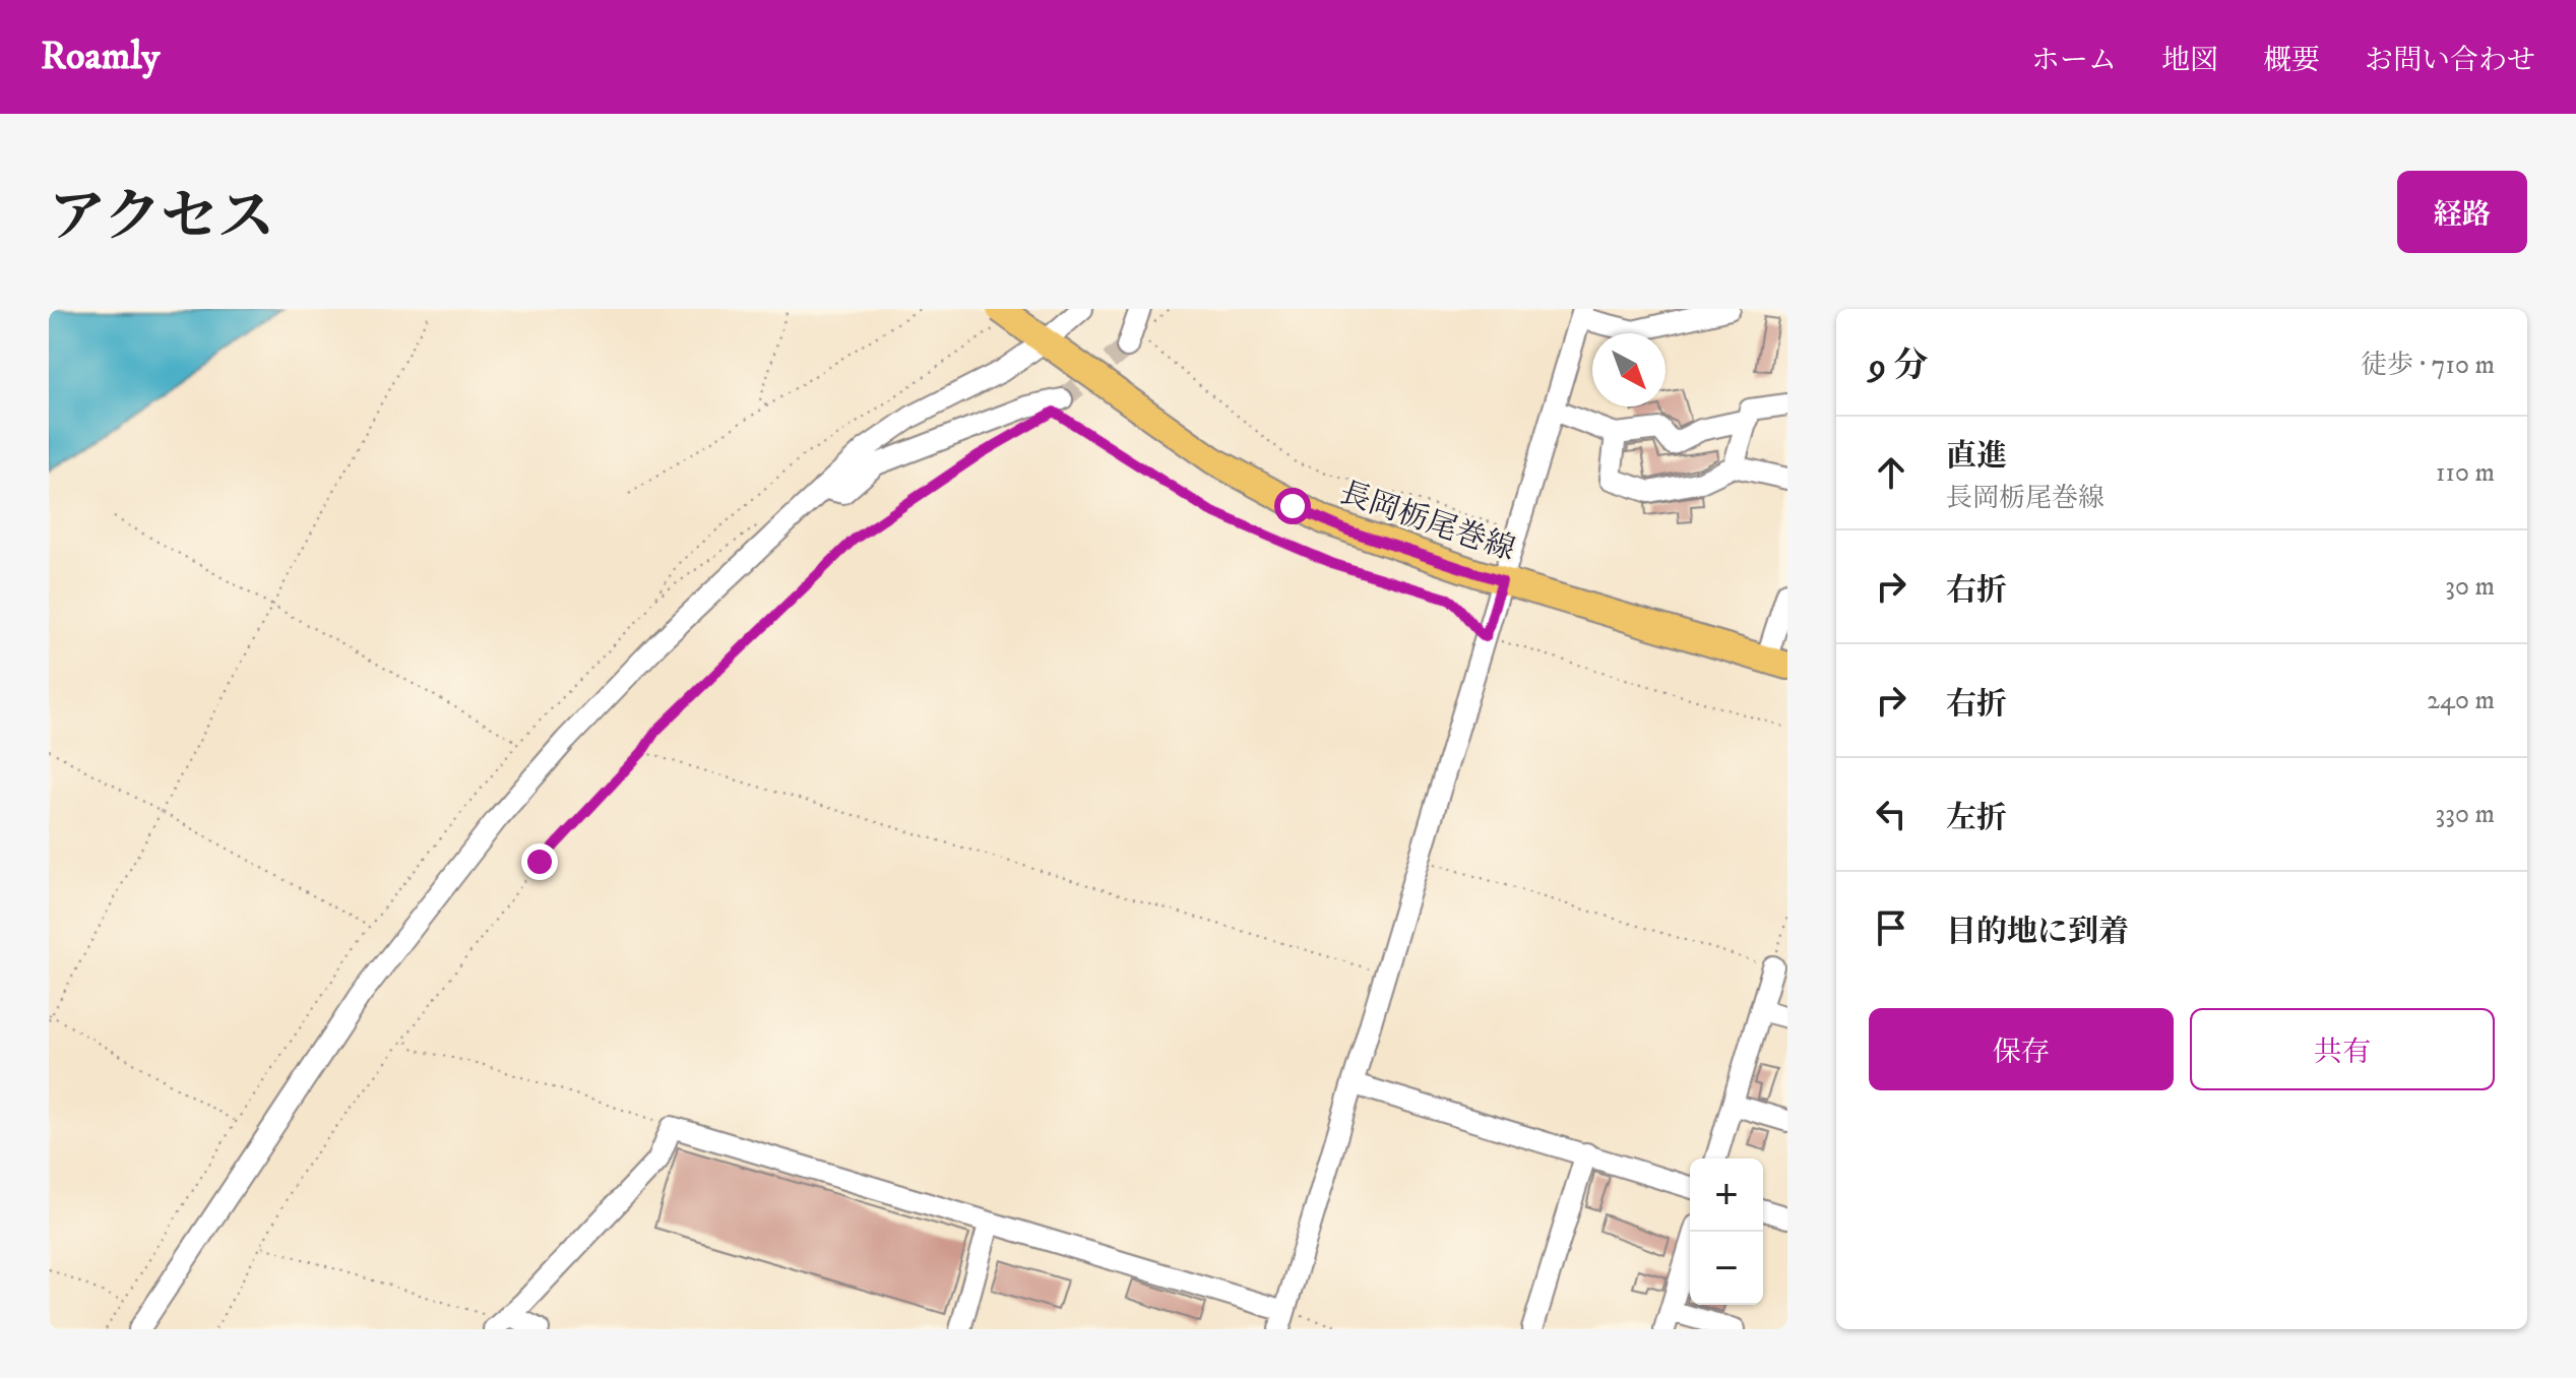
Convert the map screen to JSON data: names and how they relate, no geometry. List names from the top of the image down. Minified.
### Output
{"streets":{"main road":["長岡栃尾巻線"]},"north":"bottom right","page":{"header":"Roamly","nav":["ホーム","地図","概要","お問い合わせ"],"title":"アクセス","buttons":["経路",["保存","共有"]],"heading":["9 分","徒歩 · 710 m"],"list":[["直進","長岡栃尾巻線","110 m"],["右折","30 m"],["右折","240 m"],["左折","330 m"],"目的地に到着"],"map_buttons":["+","−"]}}
